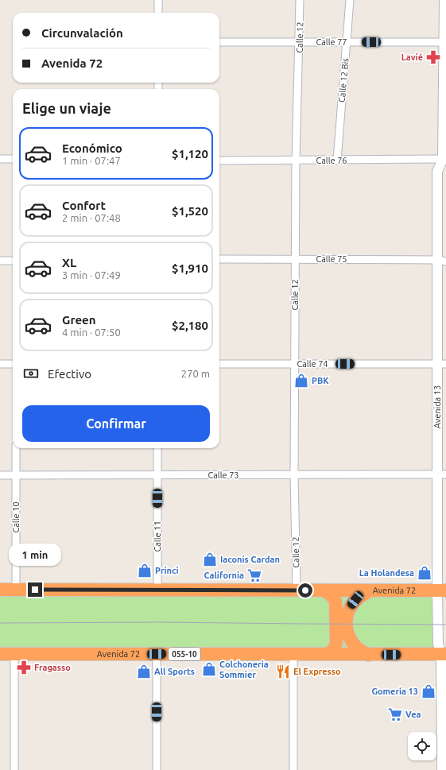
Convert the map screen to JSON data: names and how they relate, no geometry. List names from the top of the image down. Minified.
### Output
{"streets":{"highway":["Avenida 72","055-10"],"street":["Calle 12","Calle 77","Calle 12 Bis","Calle 76","Calle 75","Calle 74","Avenida 13","Calle 73","Calle 10","Calle 11"]},"crossings":[["Calle 12","Calle 77"],["Calle 12","Calle 76"],["Calle 12","Calle 75"],["Calle 12","Calle 74"],["Calle 12","Calle 73"],["Calle 12","Avenida 72"],["Calle 77","Calle 12 Bis"],["Calle 77","Avenida 13"],["Calle 12 Bis","Calle 76"],["Calle 76","Avenida 13"],["Calle 75","Avenida 13"],["Calle 74","Avenida 13"],["Avenida 13","Calle 73"],["Avenida 13","Avenida 72"],["Calle 73","Calle 10"],["Calle 73","Calle 11"],["Calle 10","Avenida 72"],["Calle 11","Avenida 72"]],"places":{"pharmacy":["Lavié","Fragasso"],"shop":["PBK","Iaconis Cardan","Princi","La Holandesa","Colchoneria Sommier","All Sports","Gomería 13"],"supermarket":["California","Vea"],"restaurant":["El Expresso"]},"page":{"banner":["Circunvalación","Avenida 72"],"heading":"Elige un viaje","list":[{"name":"Económico","note":"1 min · 07:47","value":"$1,120"},{"name":"Confort","note":"2 min · 07:48","value":"$1,520"},{"name":"XL","note":"3 min · 07:49","value":"$1,910"},{"name":"Green","note":"4 min · 07:50","value":"$2,180"}],"pay":["Efectivo","270 m"],"buttons":"Confirmar","bubble":"1 min"}}
